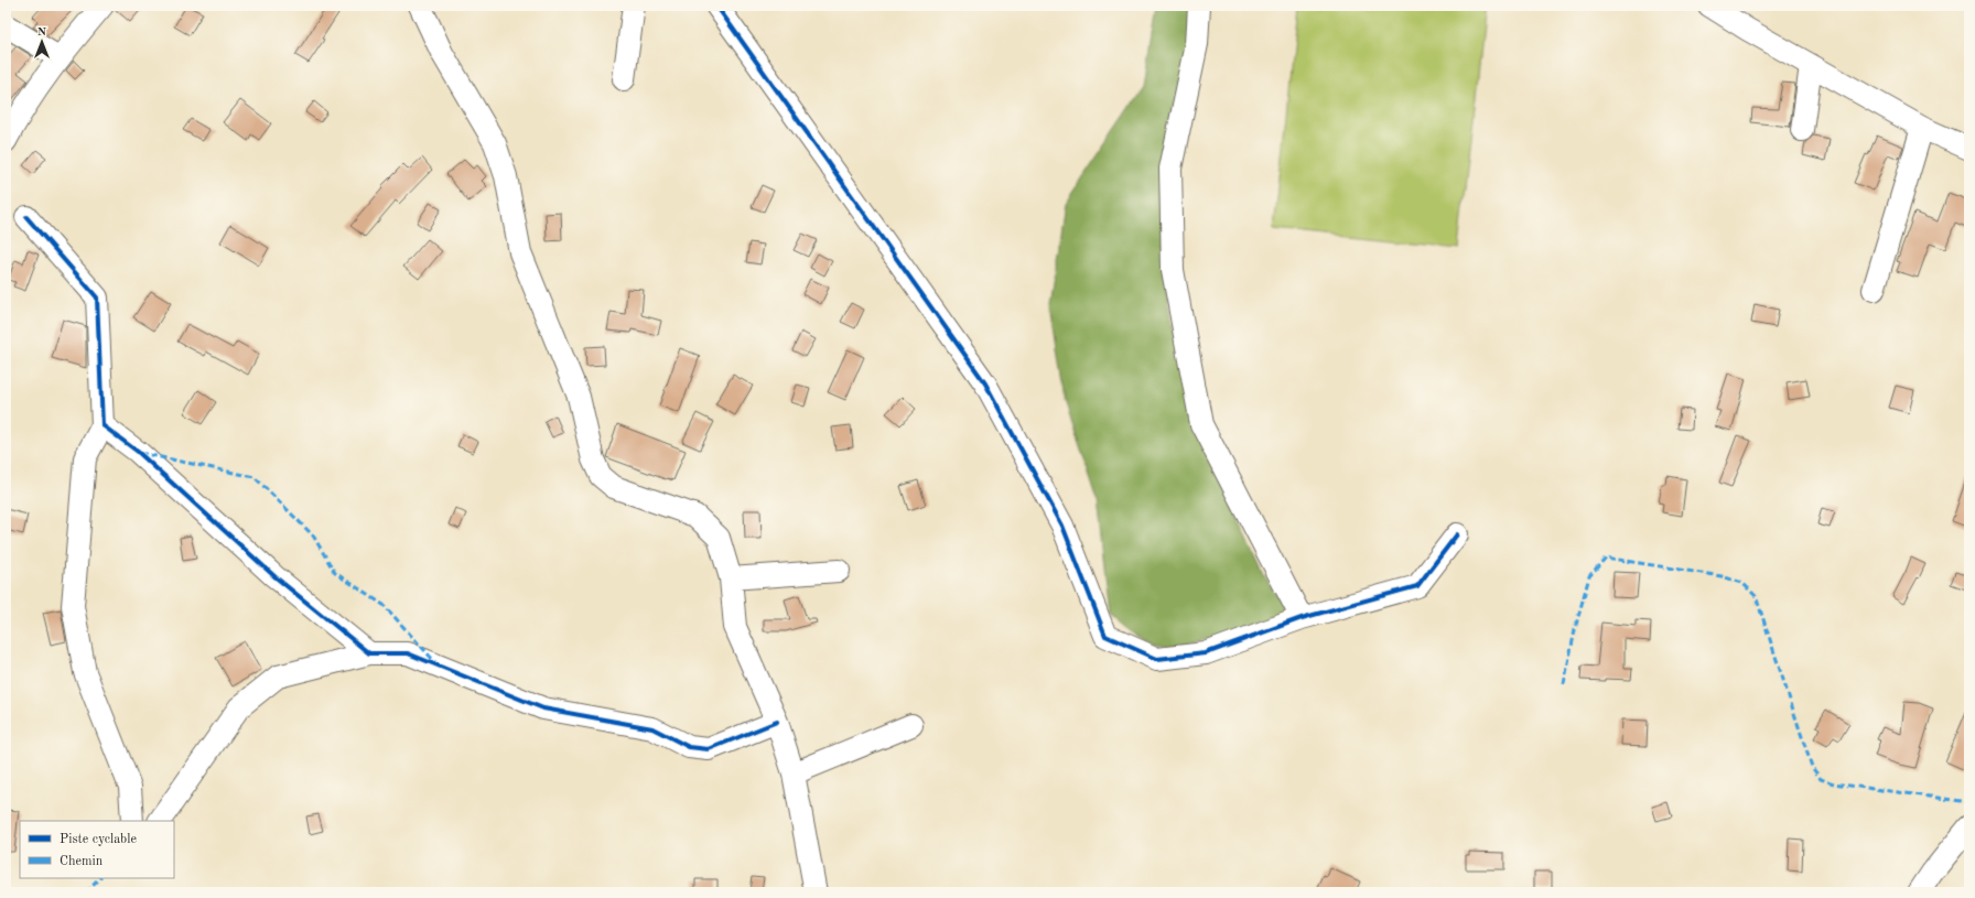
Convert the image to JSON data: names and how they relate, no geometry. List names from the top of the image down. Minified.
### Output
{"legend":["Piste cyclable","Chemin"],"north":"top"}
